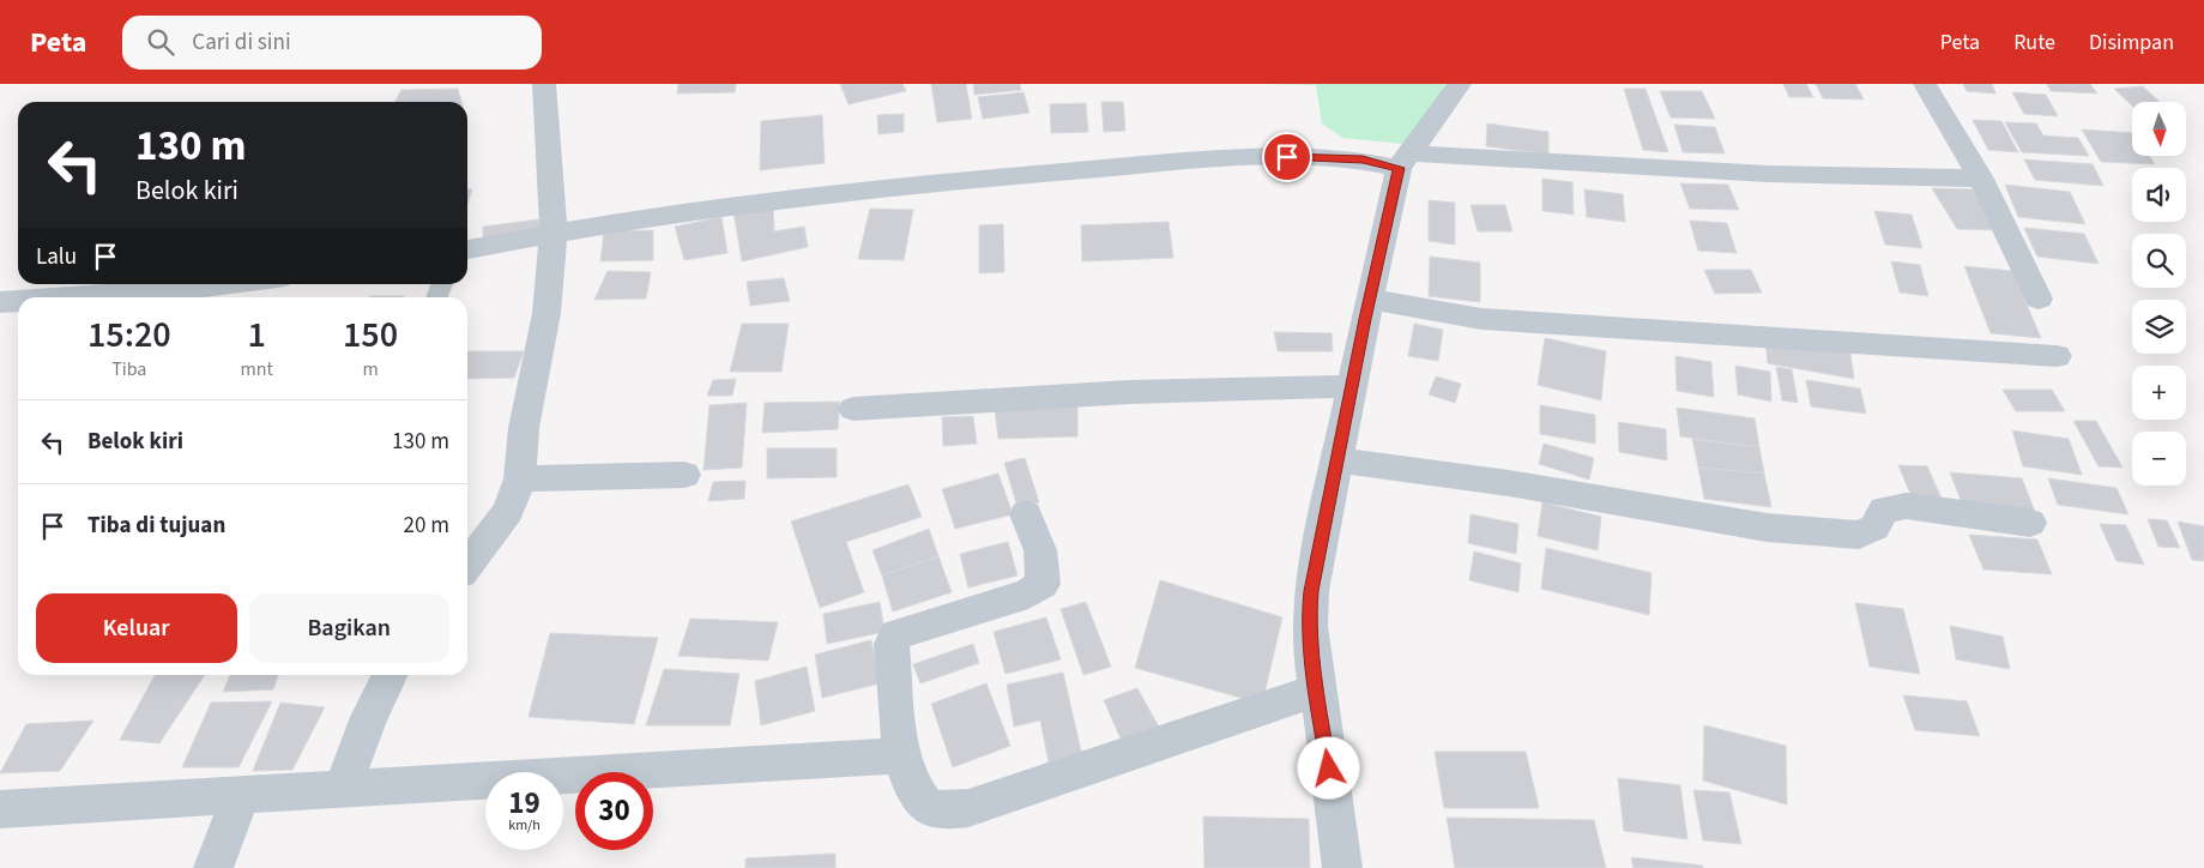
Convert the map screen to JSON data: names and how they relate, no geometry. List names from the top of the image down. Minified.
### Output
{"north":"bottom","page":{"header":"Peta","search":"Cari di sini","nav":["Peta","Rute","Disimpan"],"map_buttons":["+","−"],"turn":["130 m","Belok kiri"],"then":"Lalu","eta":["15:20","Tiba","1","mnt","150","m"],"list":[{"name":"Belok kiri","value":"130 m"},{"name":"Tiba di tujuan","value":"20 m"}],"buttons":["Keluar","Bagikan"],"speed":"19 km/h","limit":"30"}}
